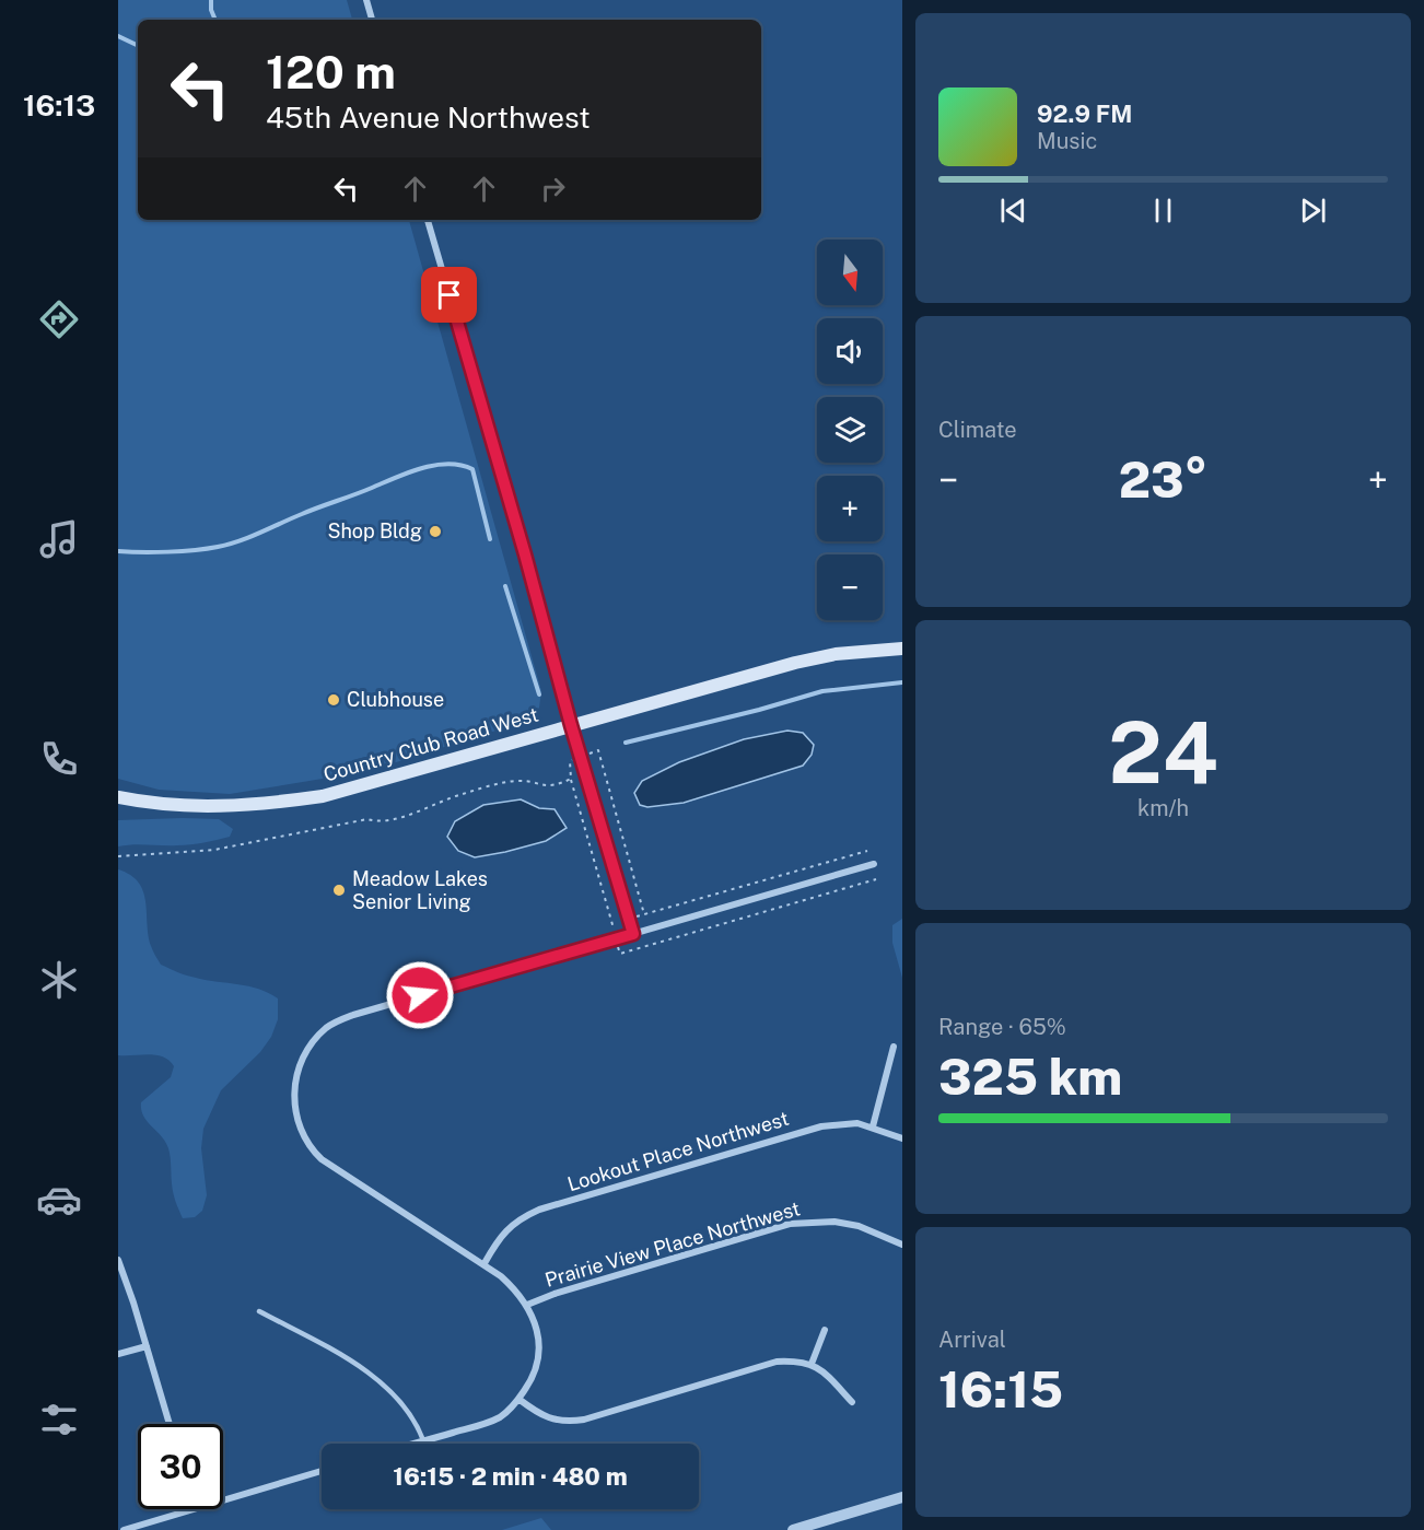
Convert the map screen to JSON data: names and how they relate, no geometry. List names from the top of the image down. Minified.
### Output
{"streets":{"main road":["Country Club Road West"],"street":["Lookout Place Northwest","Prairie View Place Northwest"]},"places":["Shop Bldg","Clubhouse","Meadow Lakes Senior Living"],"north":"bottom","page":{"tabs":"16:13","turn":["120 m","45th Avenue Northwest"],"song":["92.9 FM","Music"],"map_buttons":["+","−"],"tile":["Climate",["24","km/h"],["Range · 65%","325 km"],["Arrival","16:15"]],"heat":["−","23°","+"],"limit":"30","trip":"16:15 · 2 min · 480 m"}}
